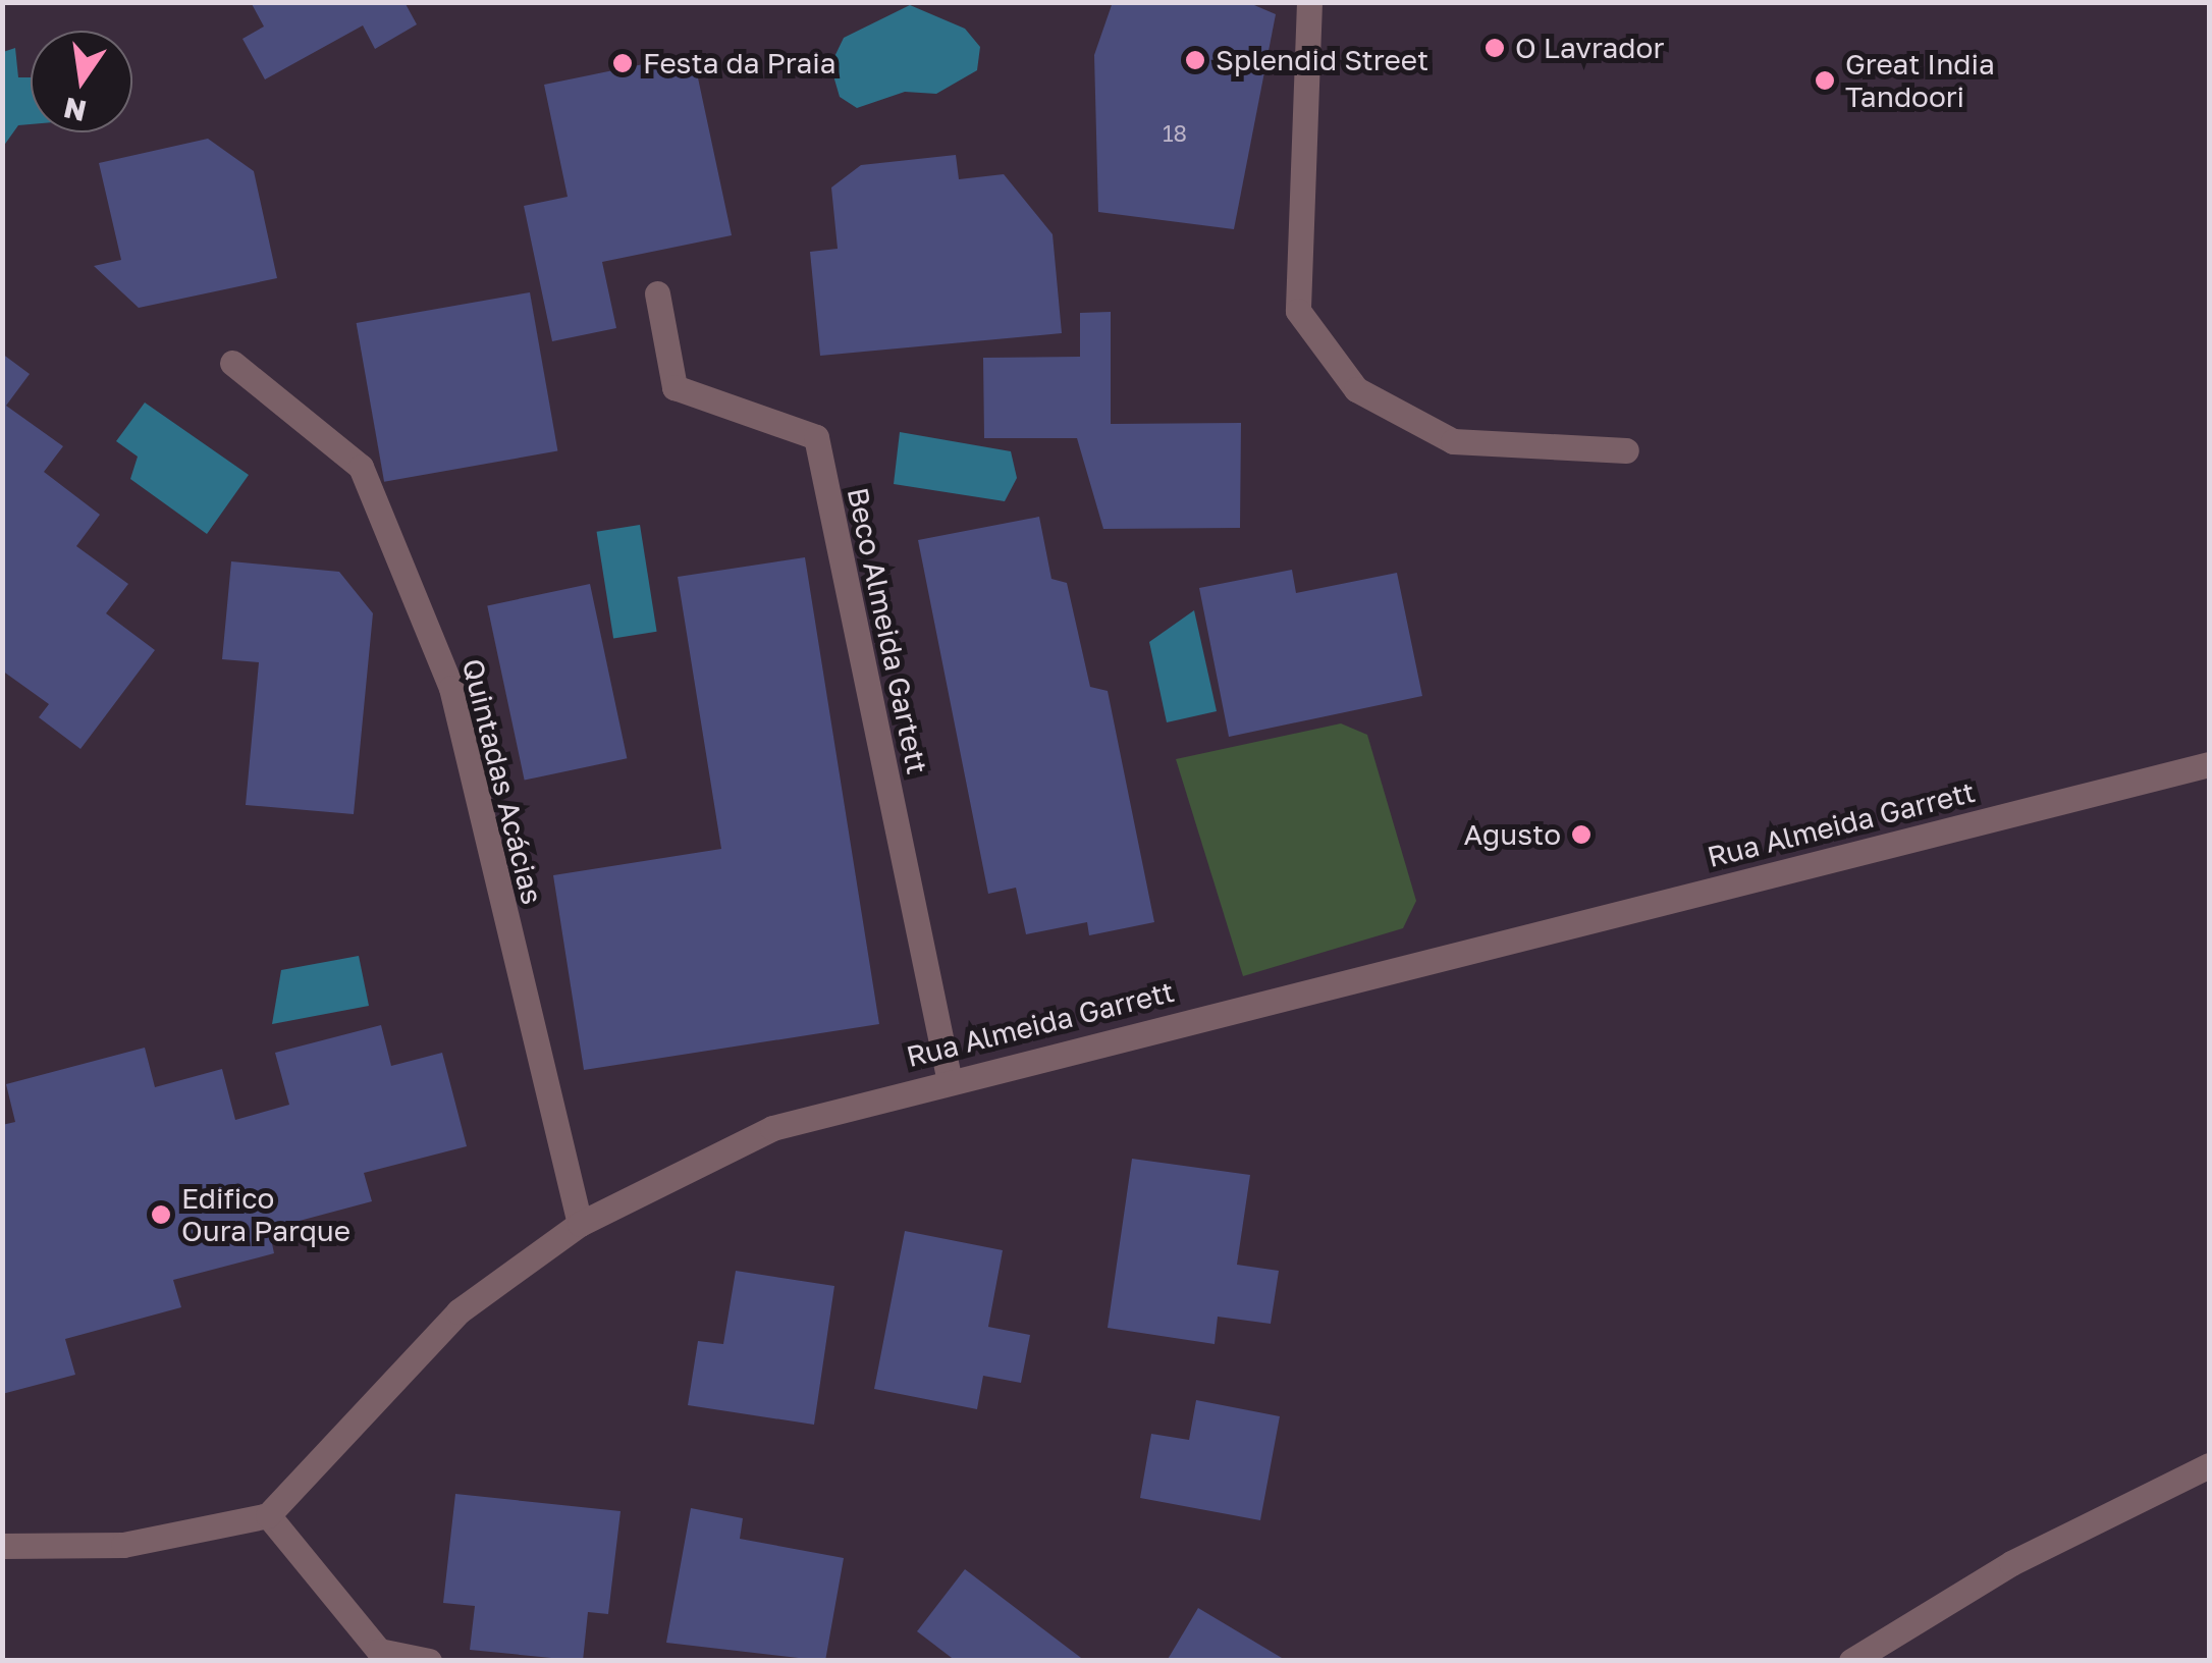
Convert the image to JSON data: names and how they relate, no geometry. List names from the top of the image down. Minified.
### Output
{"streets":{"street":["Beco Almeida Gartett","Quintadas Acácias","Rua Almeida Garrett"]},"crossings":[["Beco Almeida Gartett","Rua Almeida Garrett"],["Quintadas Acácias","Rua Almeida Garrett"]],"places":["O Lavrador","Splendid Street","Festa da Praia","Great India Tandoori","Agusto","Edifico Oura Parque"],"house_numbers":["18"],"north":"bottom"}
